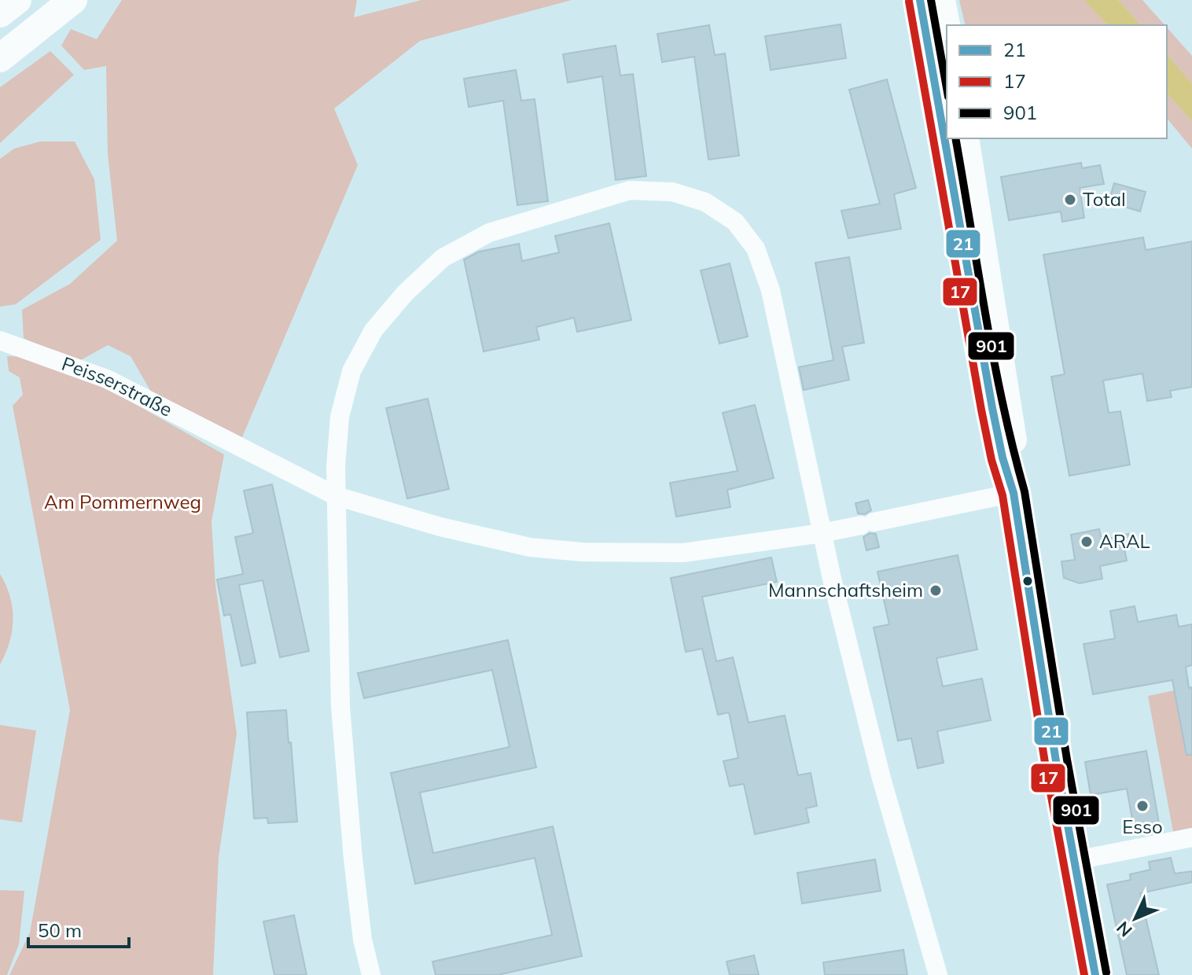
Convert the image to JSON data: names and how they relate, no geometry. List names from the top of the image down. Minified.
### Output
{"streets":{"street":["Peisserstraße"]},"parks":["Am Pommernweg"],"places":["Total","ARAL","Mannschaftsheim","Esso"],"lines":["transit line 21","transit line 901","transit line 17"],"legend":["21","17","901"],"scale_bar":"50 m","north":"bottom left"}
